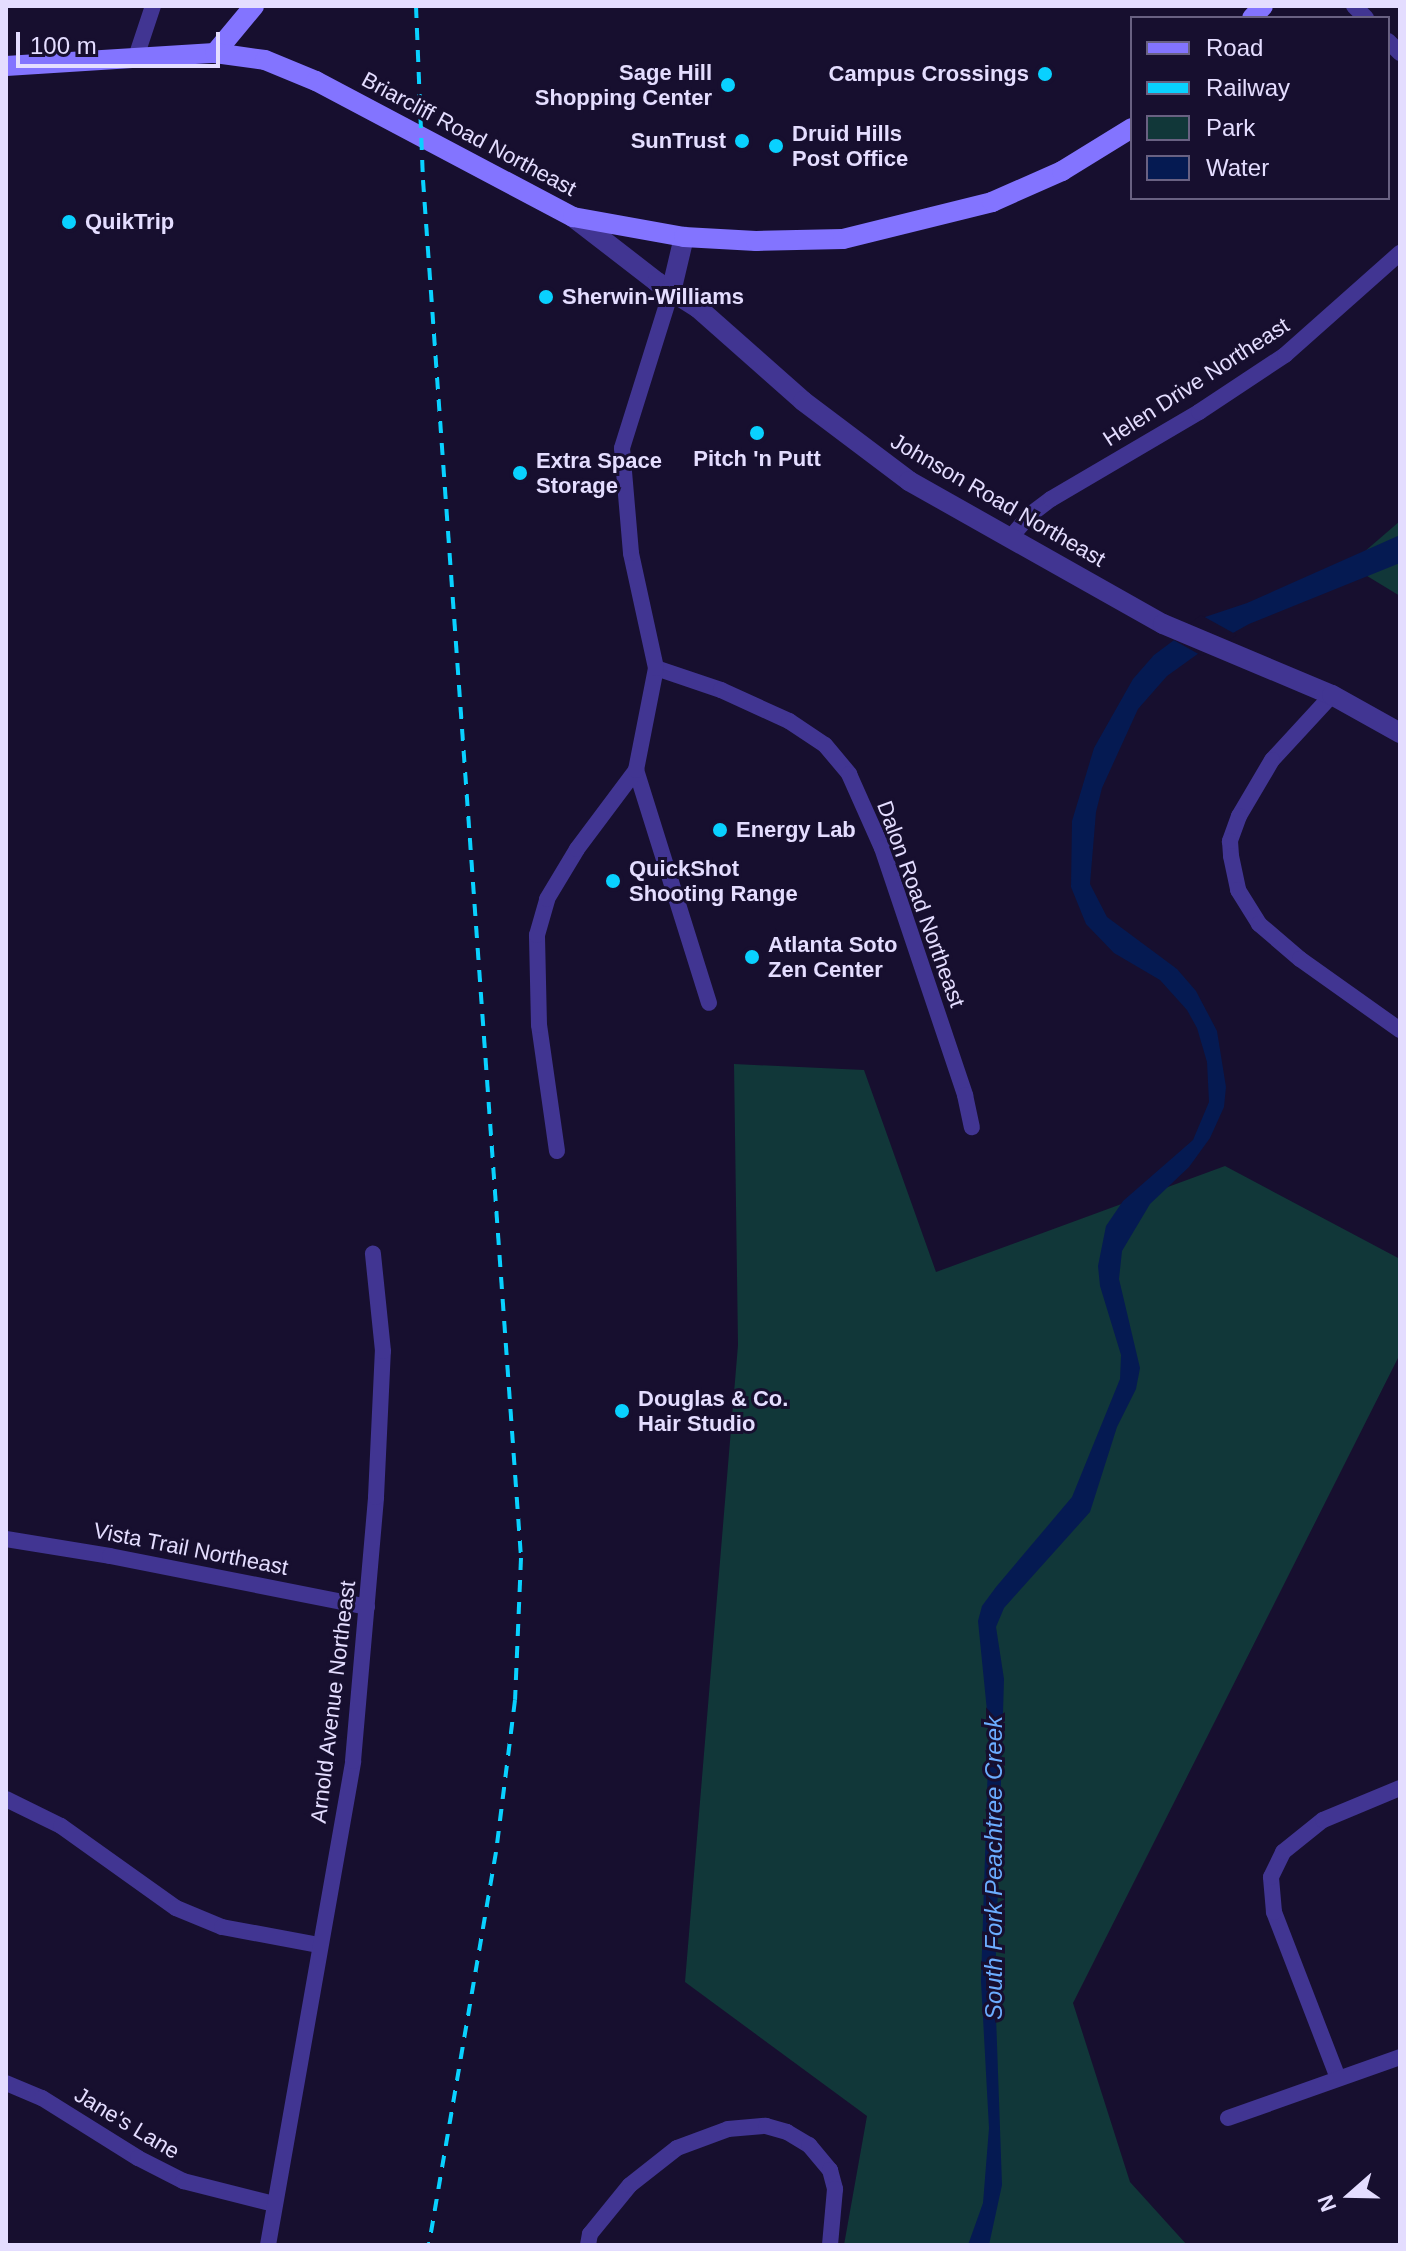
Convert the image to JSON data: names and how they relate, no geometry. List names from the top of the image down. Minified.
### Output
{"streets":{"main road":["Briarcliff Road Northeast"],"street":["Helen Drive Northeast","Johnson Road Northeast","Dalon Road Northeast","Vista Trail Northeast","Arnold Avenue Northeast","Jane's Lane"]},"crossings":[["Briarcliff Road Northeast","Johnson Road Northeast"],["Helen Drive Northeast","Johnson Road Northeast"],["Vista Trail Northeast","Arnold Avenue Northeast"],["Arnold Avenue Northeast","Jane's Lane"]],"water":["South Fork Peachtree Creek"],"places":["Campus Crossings","Sage Hill Shopping Center","SunTrust","Druid Hills Post Office","QuikTrip","Sherwin-Williams","Pitch 'n Putt","Extra Space Storage","Energy Lab","QuickShot Shooting Range","Atlanta Soto Zen Center","Douglas & Co. Hair Studio"],"legend":["Road","Railway","Park","Water"],"scale_bar":"100 m","north":"left"}
